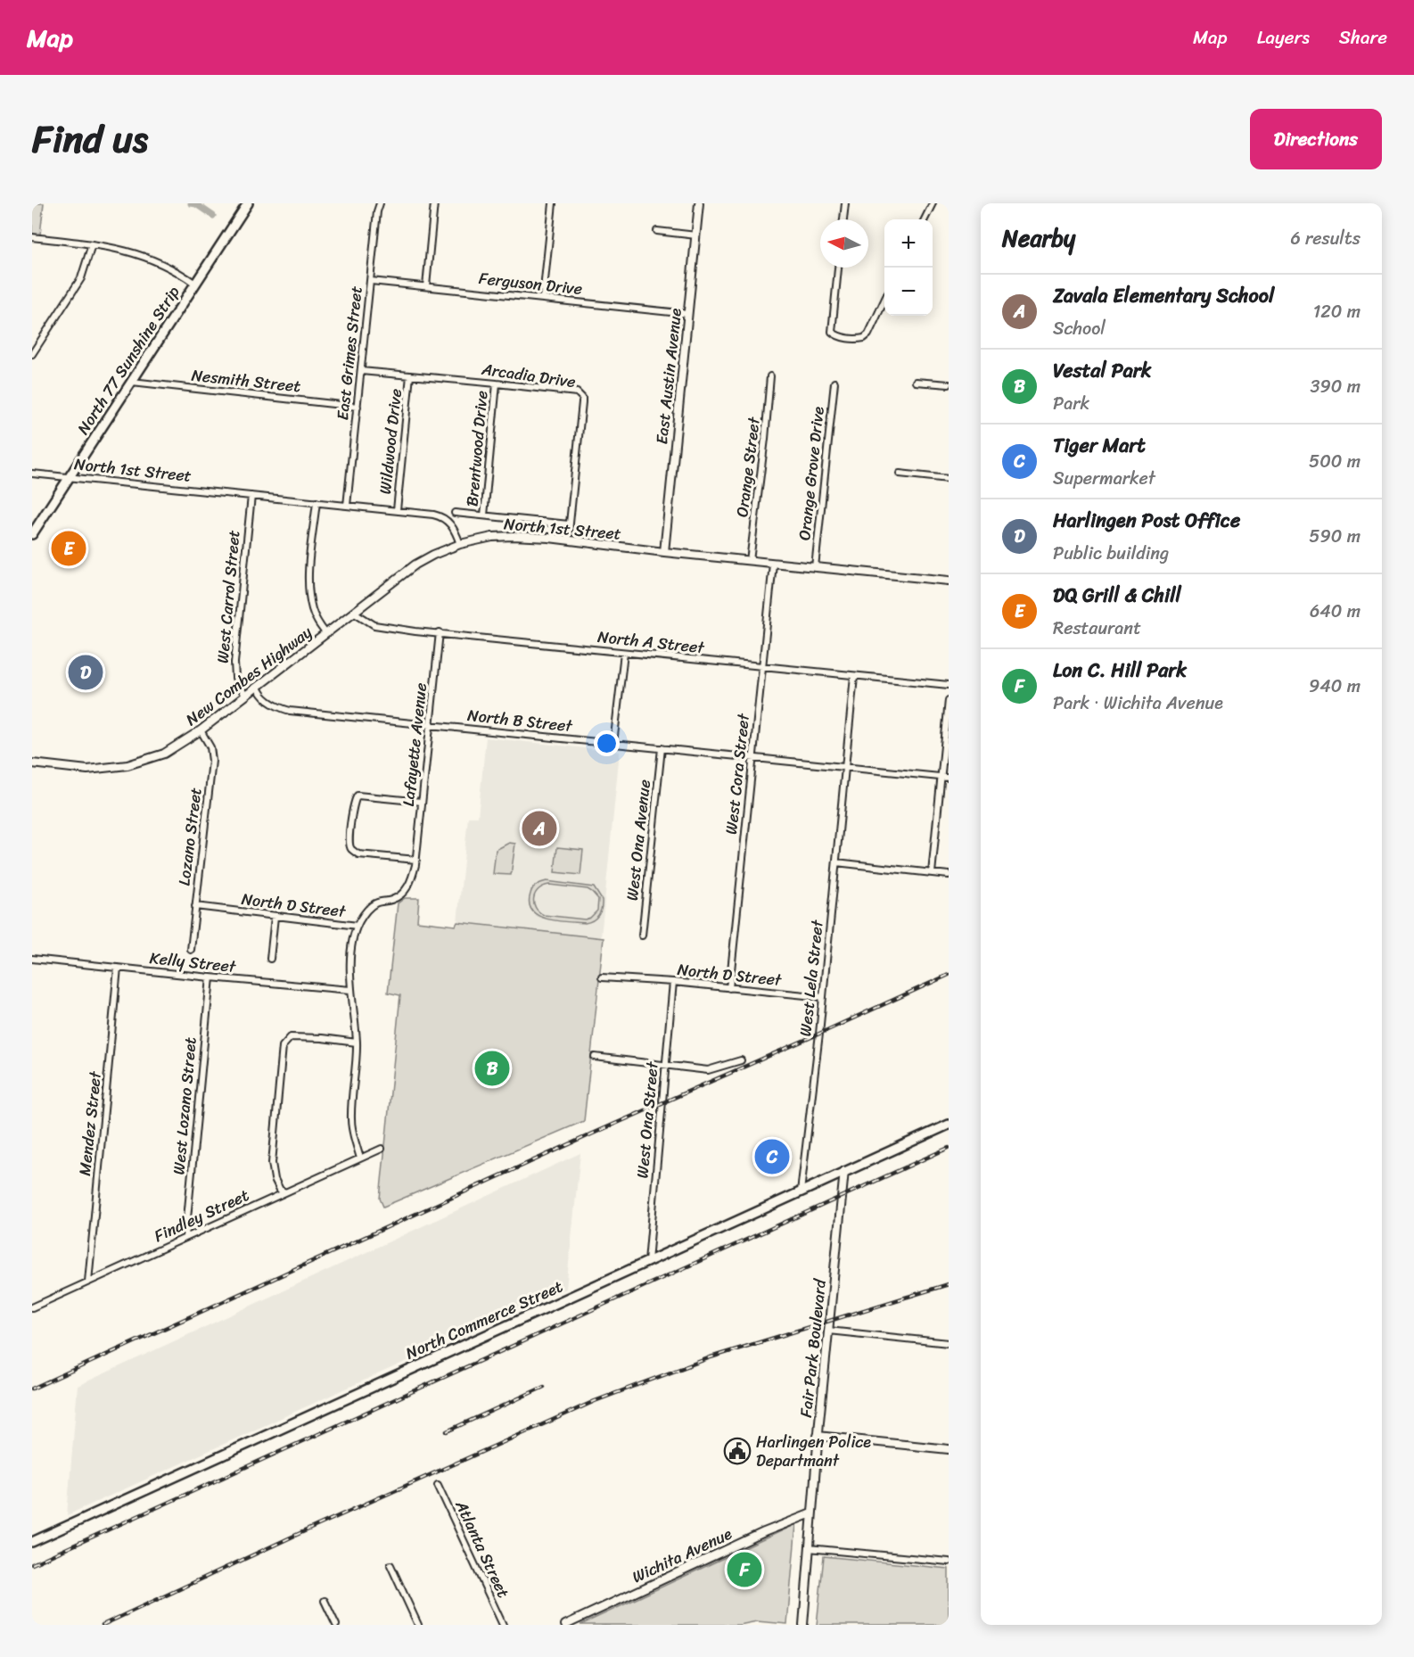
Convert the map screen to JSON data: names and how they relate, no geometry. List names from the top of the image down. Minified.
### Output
{"streets":{"main road":["North 77 Sunshine Strip","North Commerce Street"],"street":["Ferguson Drive","East Grimes Street","Arcadia Drive","East Austin Avenue","Nesmith Street","Wildwood Drive","Brentwood Drive","Orange Street","North 1st Street","Orange Grove Drive","West Carrol Street","North A Street","New Combes Highway","North B Street","Lafayette Avenue","West Cora Street","Lozano Street","West Ona Avenue","North D Street","Kelly Street","West Lela Street","West Lozano Street","West Ona Street","Mendez Street","Findley Street","Fair Park Boulevard","Atlanta Street","Wichita Avenue"]},"crossings":[["Ferguson Drive","East Grimes Street"],["Ferguson Drive","East Austin Avenue"],["East Grimes Street","Arcadia Drive"],["East Grimes Street","Nesmith Street"],["East Grimes Street","North 1st Street"],["North 77 Sunshine Strip","Nesmith Street"],["North 77 Sunshine Strip","North 1st Street"],["Arcadia Drive","Wildwood Drive"],["Arcadia Drive","Brentwood Drive"],["Arcadia Drive","North 1st Street"],["East Austin Avenue","North 1st Street"],["Wildwood Drive","North 1st Street"],["Orange Street","North 1st Street"],["North 1st Street","Orange Grove Drive"],["North 1st Street","West Carrol Street"],["North 1st Street","New Combes Highway"],["North 1st Street","West Cora Street"],["West Carrol Street","New Combes Highway"],["North A Street","New Combes Highway"],["North A Street","Lafayette Avenue"],["North A Street","West Cora Street"],["North A Street","West Lela Street"],["New Combes Highway","North B Street"],["New Combes Highway","Lozano Street"],["North B Street","Lafayette Avenue"],["North B Street","West Cora Street"],["North B Street","West Ona Avenue"],["North B Street","West Lela Street"],["Lafayette Avenue","North D Street"],["West Cora Street","North D Street"],["Lozano Street","North D Street"],["North D Street","West Lela Street"],["North D Street","West Ona Street"],["Kelly Street","West Lozano Street"],["Kelly Street","Mendez Street"],["West Lela Street","North Commerce Street"],["West Lozano Street","Findley Street"],["West Ona Street","North Commerce Street"],["Mendez Street","Findley Street"],["North Commerce Street","Fair Park Boulevard"],["Fair Park Boulevard","Wichita Avenue"]],"places":{"public building":["Harlingen Police Departmant"]},"north":"left","page":{"header":"Map","nav":["Map","Layers","Share"],"title":"Find us","buttons":"Directions","heading":["Nearby","6 results"],"map_buttons":["+","−"],"list":[{"mark":"A","name":"Zavala Elementary School","note":"School","value":"120 m"},{"mark":"B","name":"Vestal Park","note":"Park","value":"390 m"},{"mark":"C","name":"Tiger Mart","note":"Supermarket","value":"500 m"},{"mark":"D","name":"Harlingen Post Office","note":"Public building","value":"590 m"},{"mark":"E","name":"DQ Grill & Chill","note":"Restaurant","value":"640 m"},{"mark":"F","name":"Lon C. Hill Park","note":"Park · Wichita Avenue","value":"940 m"}],"pins":["E","D","A","B","C","F"]}}
